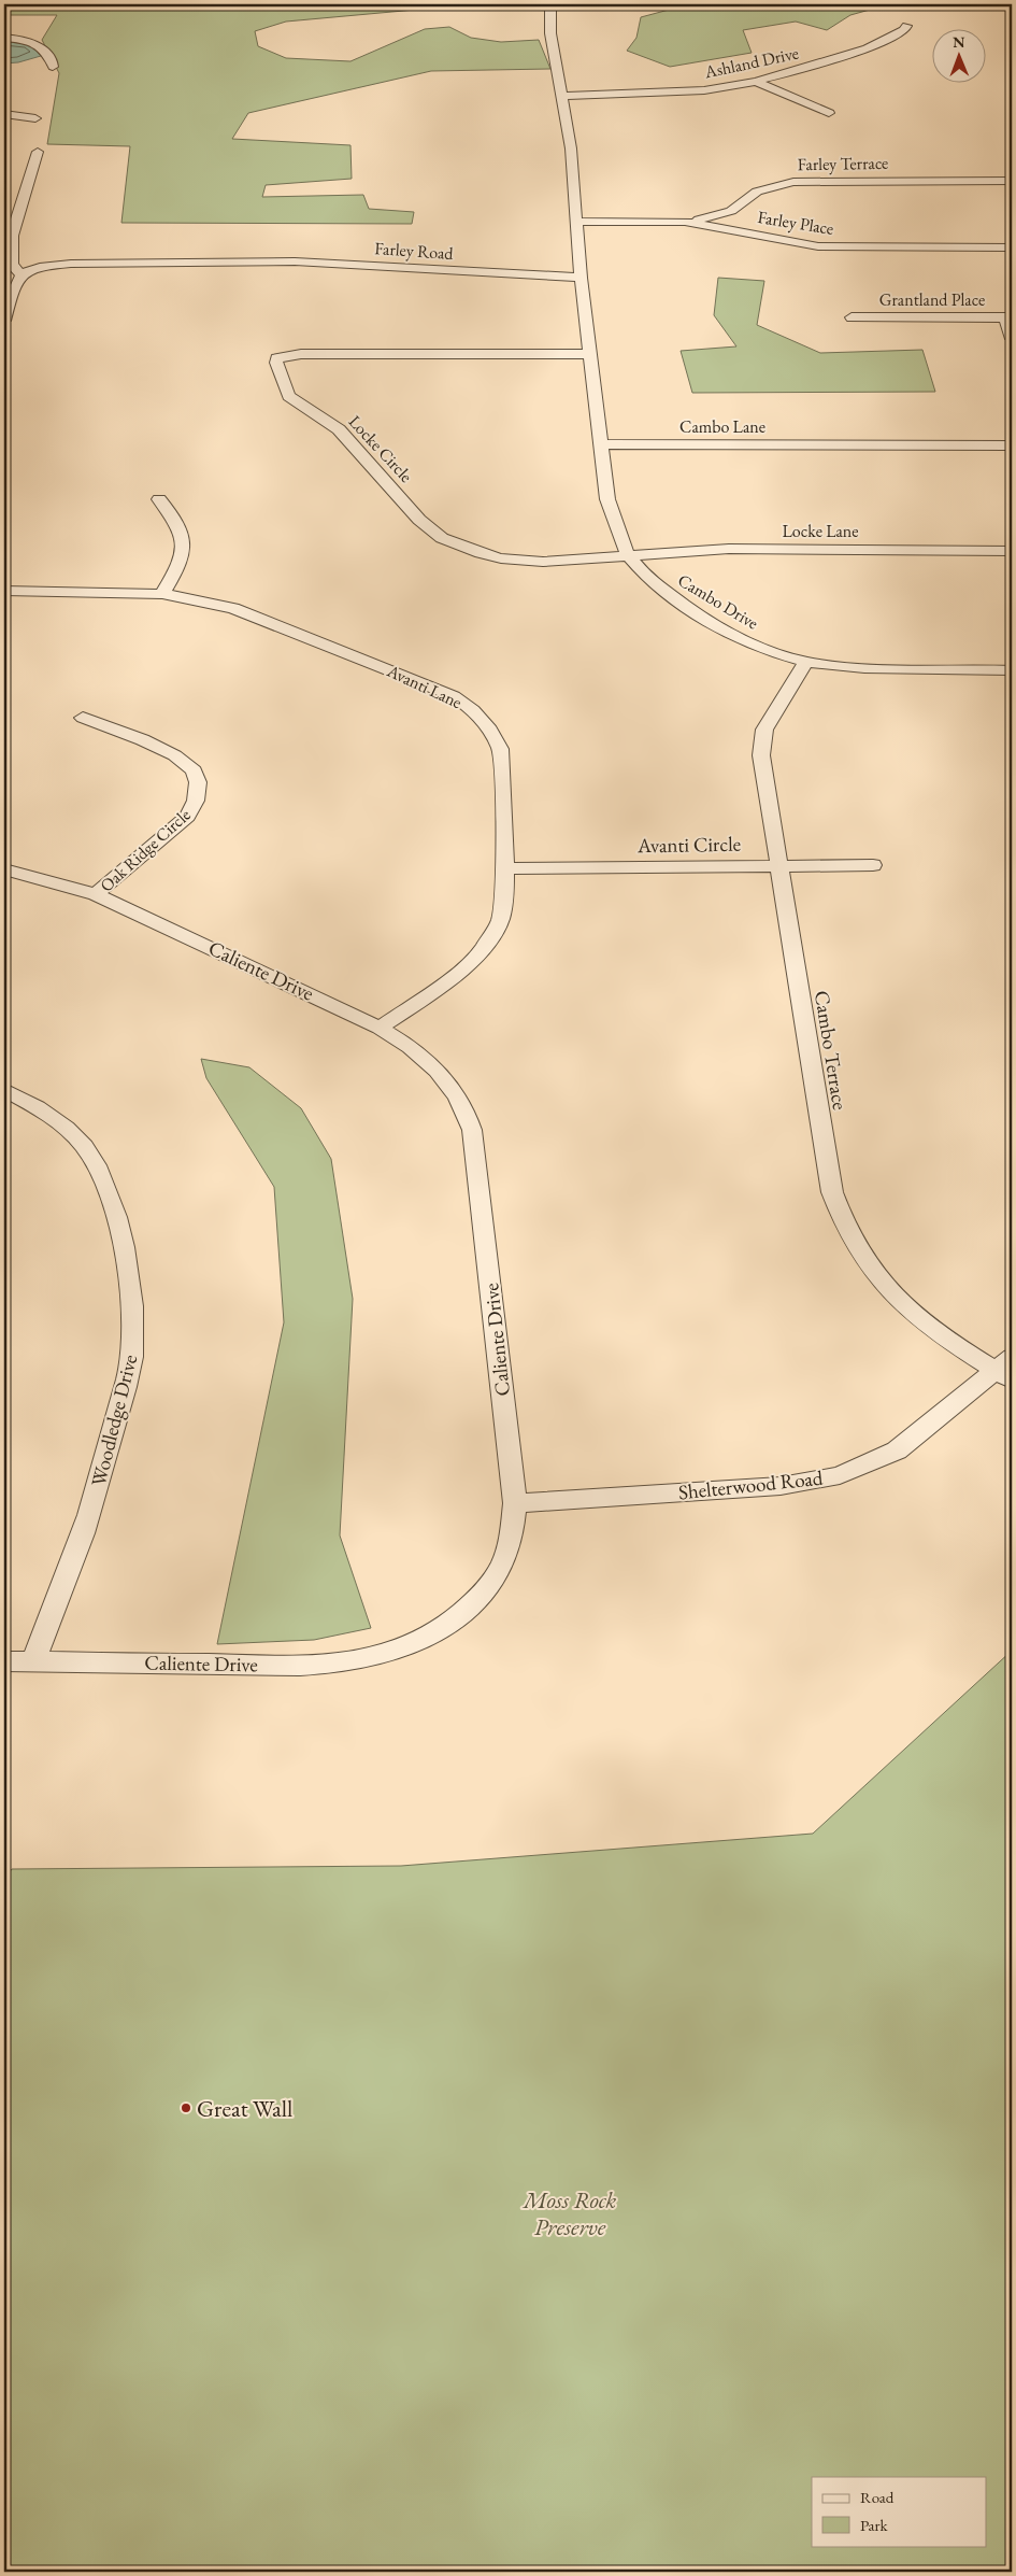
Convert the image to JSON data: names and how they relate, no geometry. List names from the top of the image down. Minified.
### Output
{"streets":{"street":["Ashland Drive","Farley Terrace","Farley Place","Farley Road","Grantland Place","Cambo Lane","Locke Circle","Locke Lane","Cambo Drive","Avanti Lane","Avanti Circle","Oak Ridge Circle","Caliente Drive","Cambo Terrace","Woodledge Drive","Shelterwood Road"]},"crossings":[["Farley Terrace","Farley Place"],["Cambo Lane","Cambo Drive"],["Locke Circle","Locke Lane"],["Locke Circle","Cambo Drive"],["Locke Lane","Cambo Drive"],["Cambo Drive","Cambo Terrace"],["Avanti Lane","Avanti Circle"],["Avanti Lane","Caliente Drive"],["Avanti Circle","Cambo Terrace"],["Oak Ridge Circle","Caliente Drive"],["Caliente Drive","Woodledge Drive"],["Caliente Drive","Shelterwood Road"],["Cambo Terrace","Shelterwood Road"]],"parks":["Moss Rock Preserve"],"places":["Great Wall"],"legend":["Road","Park"],"north":"top"}
